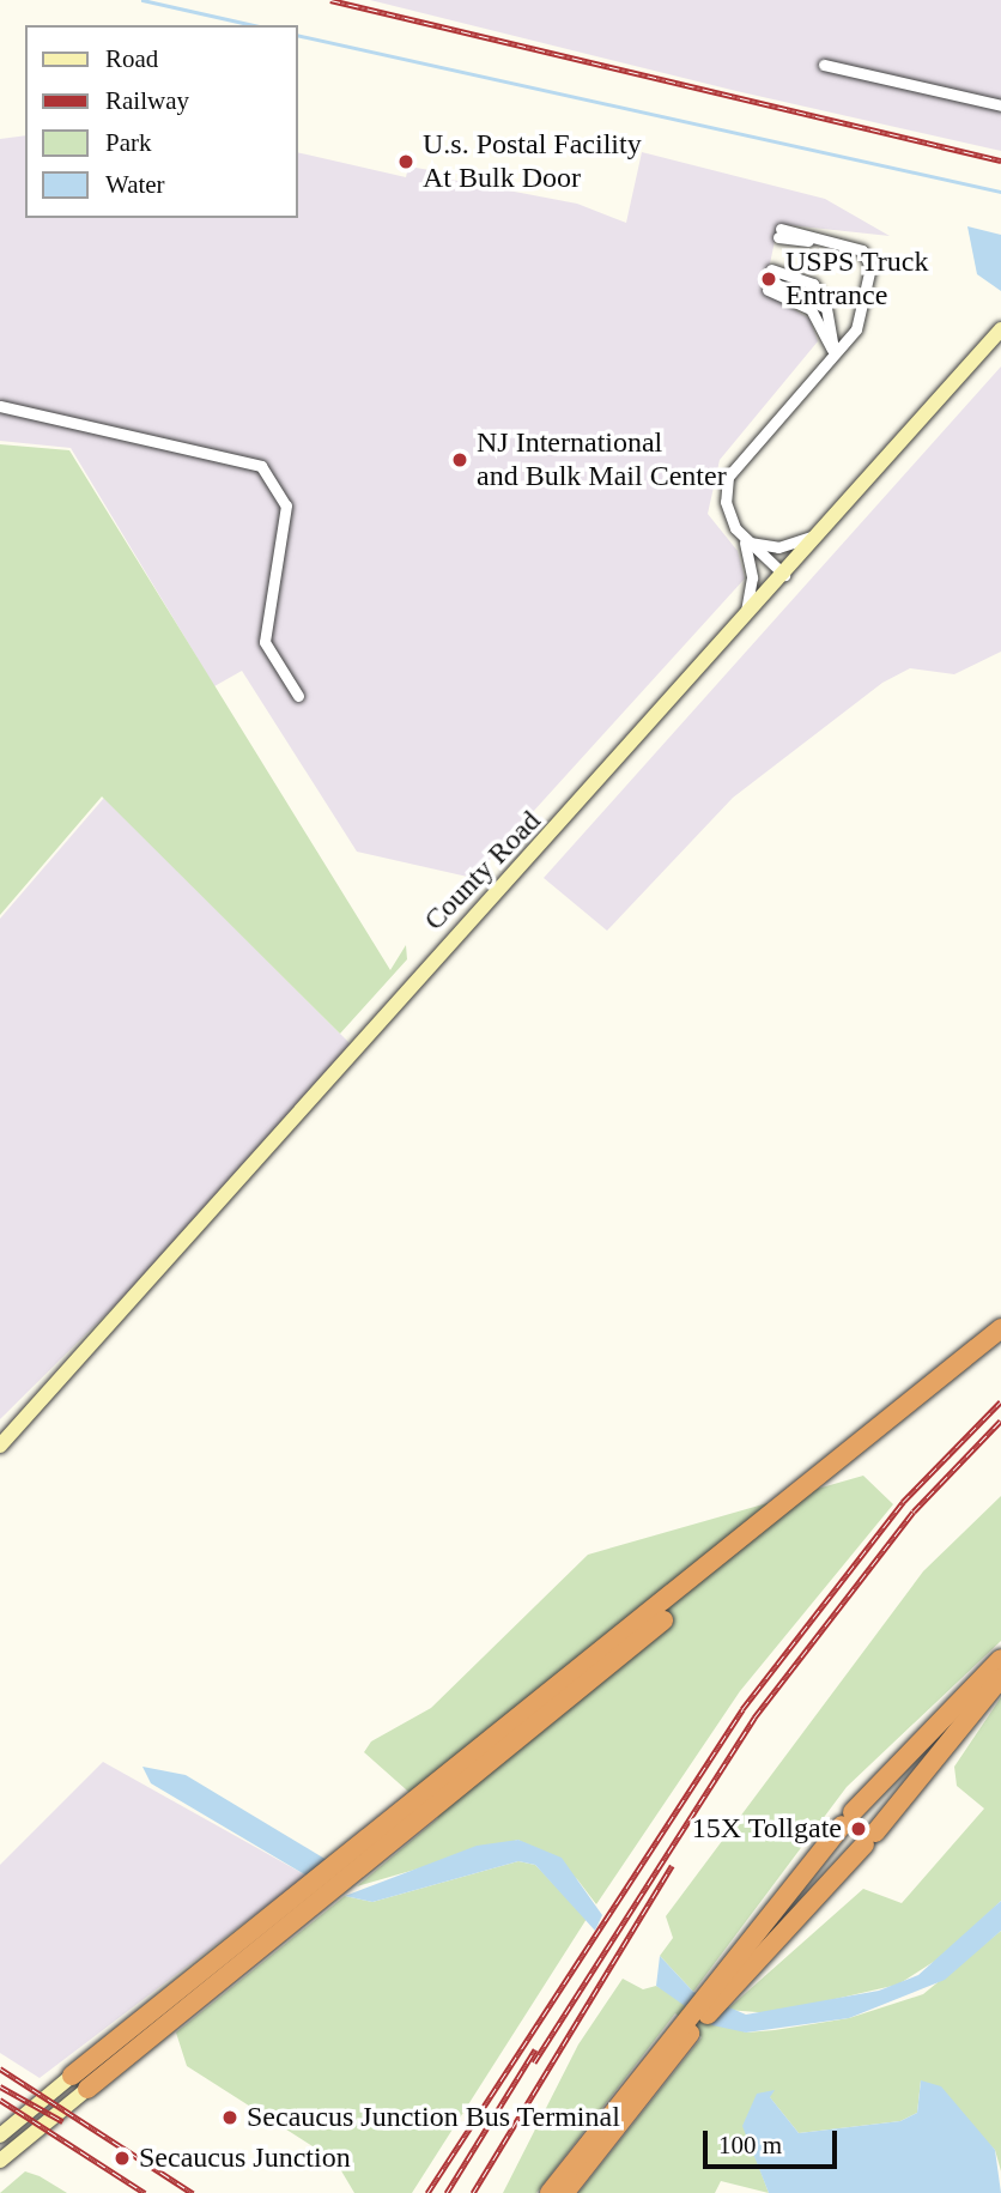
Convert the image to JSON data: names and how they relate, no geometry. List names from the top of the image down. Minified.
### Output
{"streets":{"main road":["County Road"]},"places":["U.s. Postal Facility At Bulk Door","USPS Truck Entrance","NJ International and Bulk Mail Center","15X Tollgate","Secaucus Junction Bus Terminal","Secaucus Junction"],"legend":["Road","Railway","Park","Water"],"scale_bar":"100 m"}
